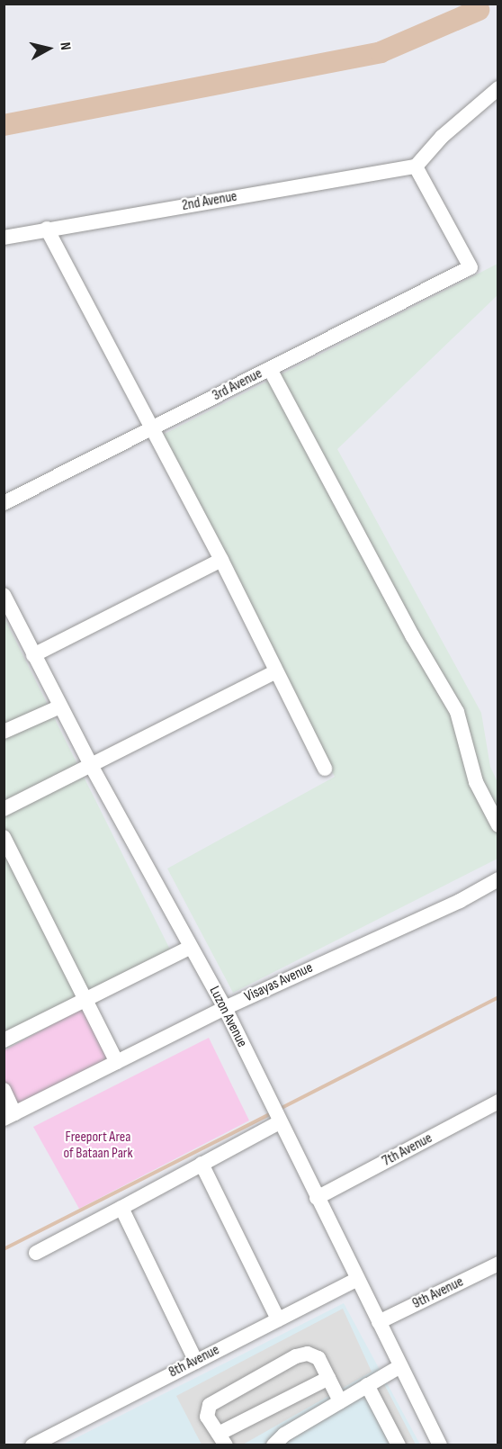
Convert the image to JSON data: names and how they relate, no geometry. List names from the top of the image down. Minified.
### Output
{"streets":{"street":["2nd Avenue","3rd Avenue","Visayas Avenue","Luzon Avenue","7th Avenue","9th Avenue","8th Avenue"]},"crossings":[["2nd Avenue","3rd Avenue"],["Visayas Avenue","Luzon Avenue"],["Luzon Avenue","7th Avenue"],["Luzon Avenue","9th Avenue"],["Luzon Avenue","8th Avenue"]],"parks":["Freeport Area of Bataan Park"],"north":"right"}
